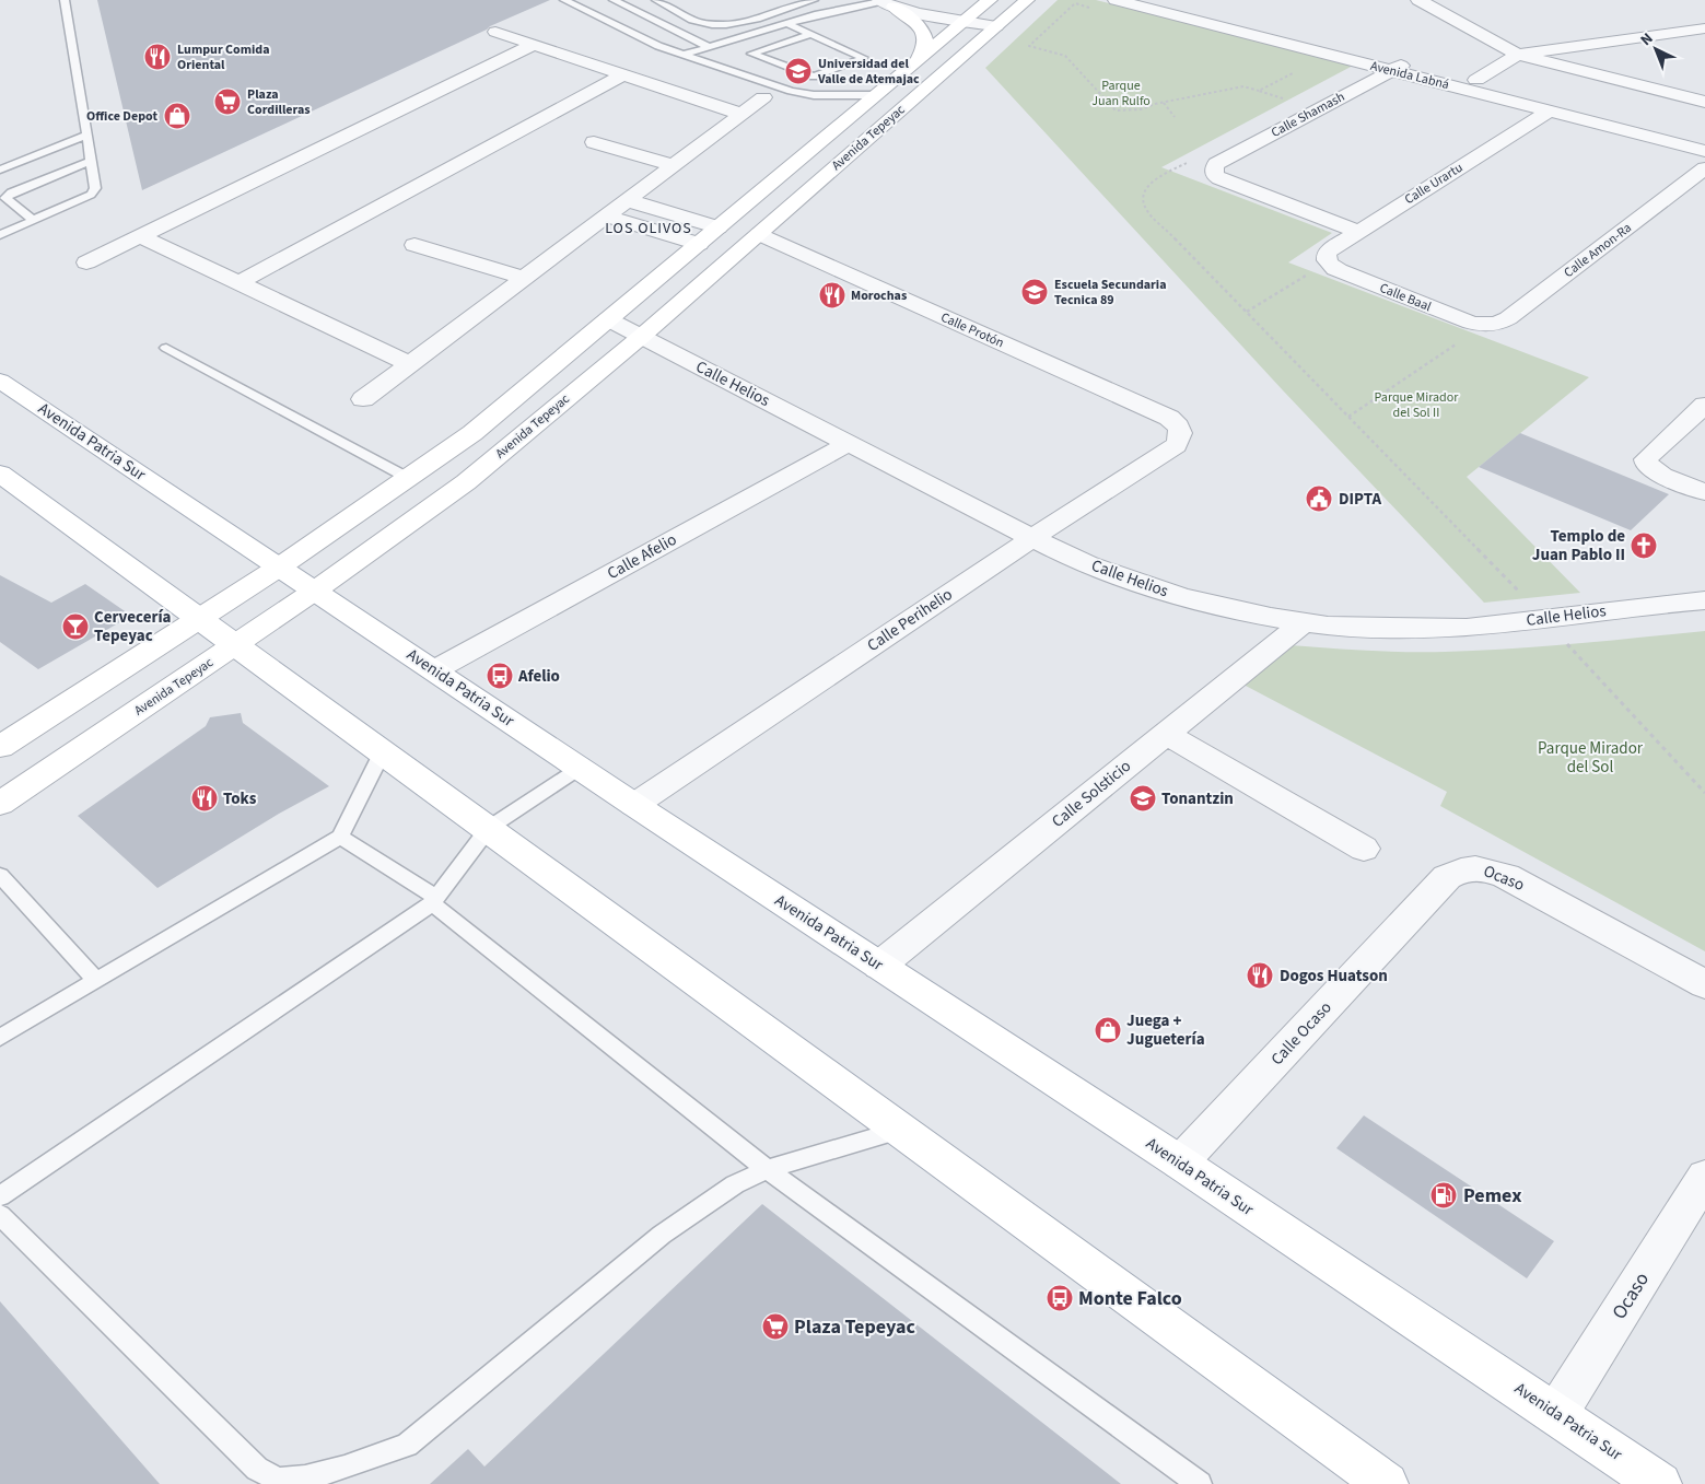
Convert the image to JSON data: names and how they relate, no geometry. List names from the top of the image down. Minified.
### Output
{"streets":{"street":["Avenida Labná","Calle Shamash","Avenida Tepeyac","Calle Urartu","Calle Amon-Ra","Calle Baal","Calle Protón","Calle Helios","Avenida Patria Sur","Calle Afelio","Calle Perihelio","Calle Solsticio","Ocaso","Calle Ocaso"]},"crossings":[["Avenida Labná","Calle Shamash"],["Avenida Labná","Calle Urartu"],["Calle Shamash","Calle Urartu"],["Avenida Tepeyac","Calle Protón"],["Avenida Tepeyac","Calle Helios"],["Avenida Tepeyac","Avenida Patria Sur"],["Calle Urartu","Calle Baal"],["Calle Amon-Ra","Calle Baal"],["Calle Protón","Calle Perihelio"],["Calle Helios","Calle Afelio"],["Calle Helios","Calle Perihelio"],["Calle Helios","Calle Solsticio"],["Avenida Patria Sur","Calle Afelio"],["Avenida Patria Sur","Calle Perihelio"],["Avenida Patria Sur","Calle Solsticio"],["Avenida Patria Sur","Ocaso"],["Avenida Patria Sur","Calle Ocaso"],["Ocaso","Calle Ocaso"]],"districts":["LOS OLIVOS"],"parks":["Parque Juan Rulfo","Parque Mirador del Sol II","Parque Mirador del Sol"],"places":{"restaurant":["Lumpur Comida Oriental","Morochas","Toks","Dogos Huatson"],"school or university":["Universidad del Valle de Atemajac","Escuela Secundaria Tecnica 89","Tonantzin"],"supermarket":["Plaza Cordilleras","Plaza Tepeyac"],"shop":["Office Depot","Juega + Juguetería"],"public building":["DIPTA"],"church":["Templo de Juan Pablo II"],"bar":["Cervecería Tepeyac"],"bus stop":["Afelio","Monte Falco"],"fuel station":["Pemex"]},"north":"top left"}
